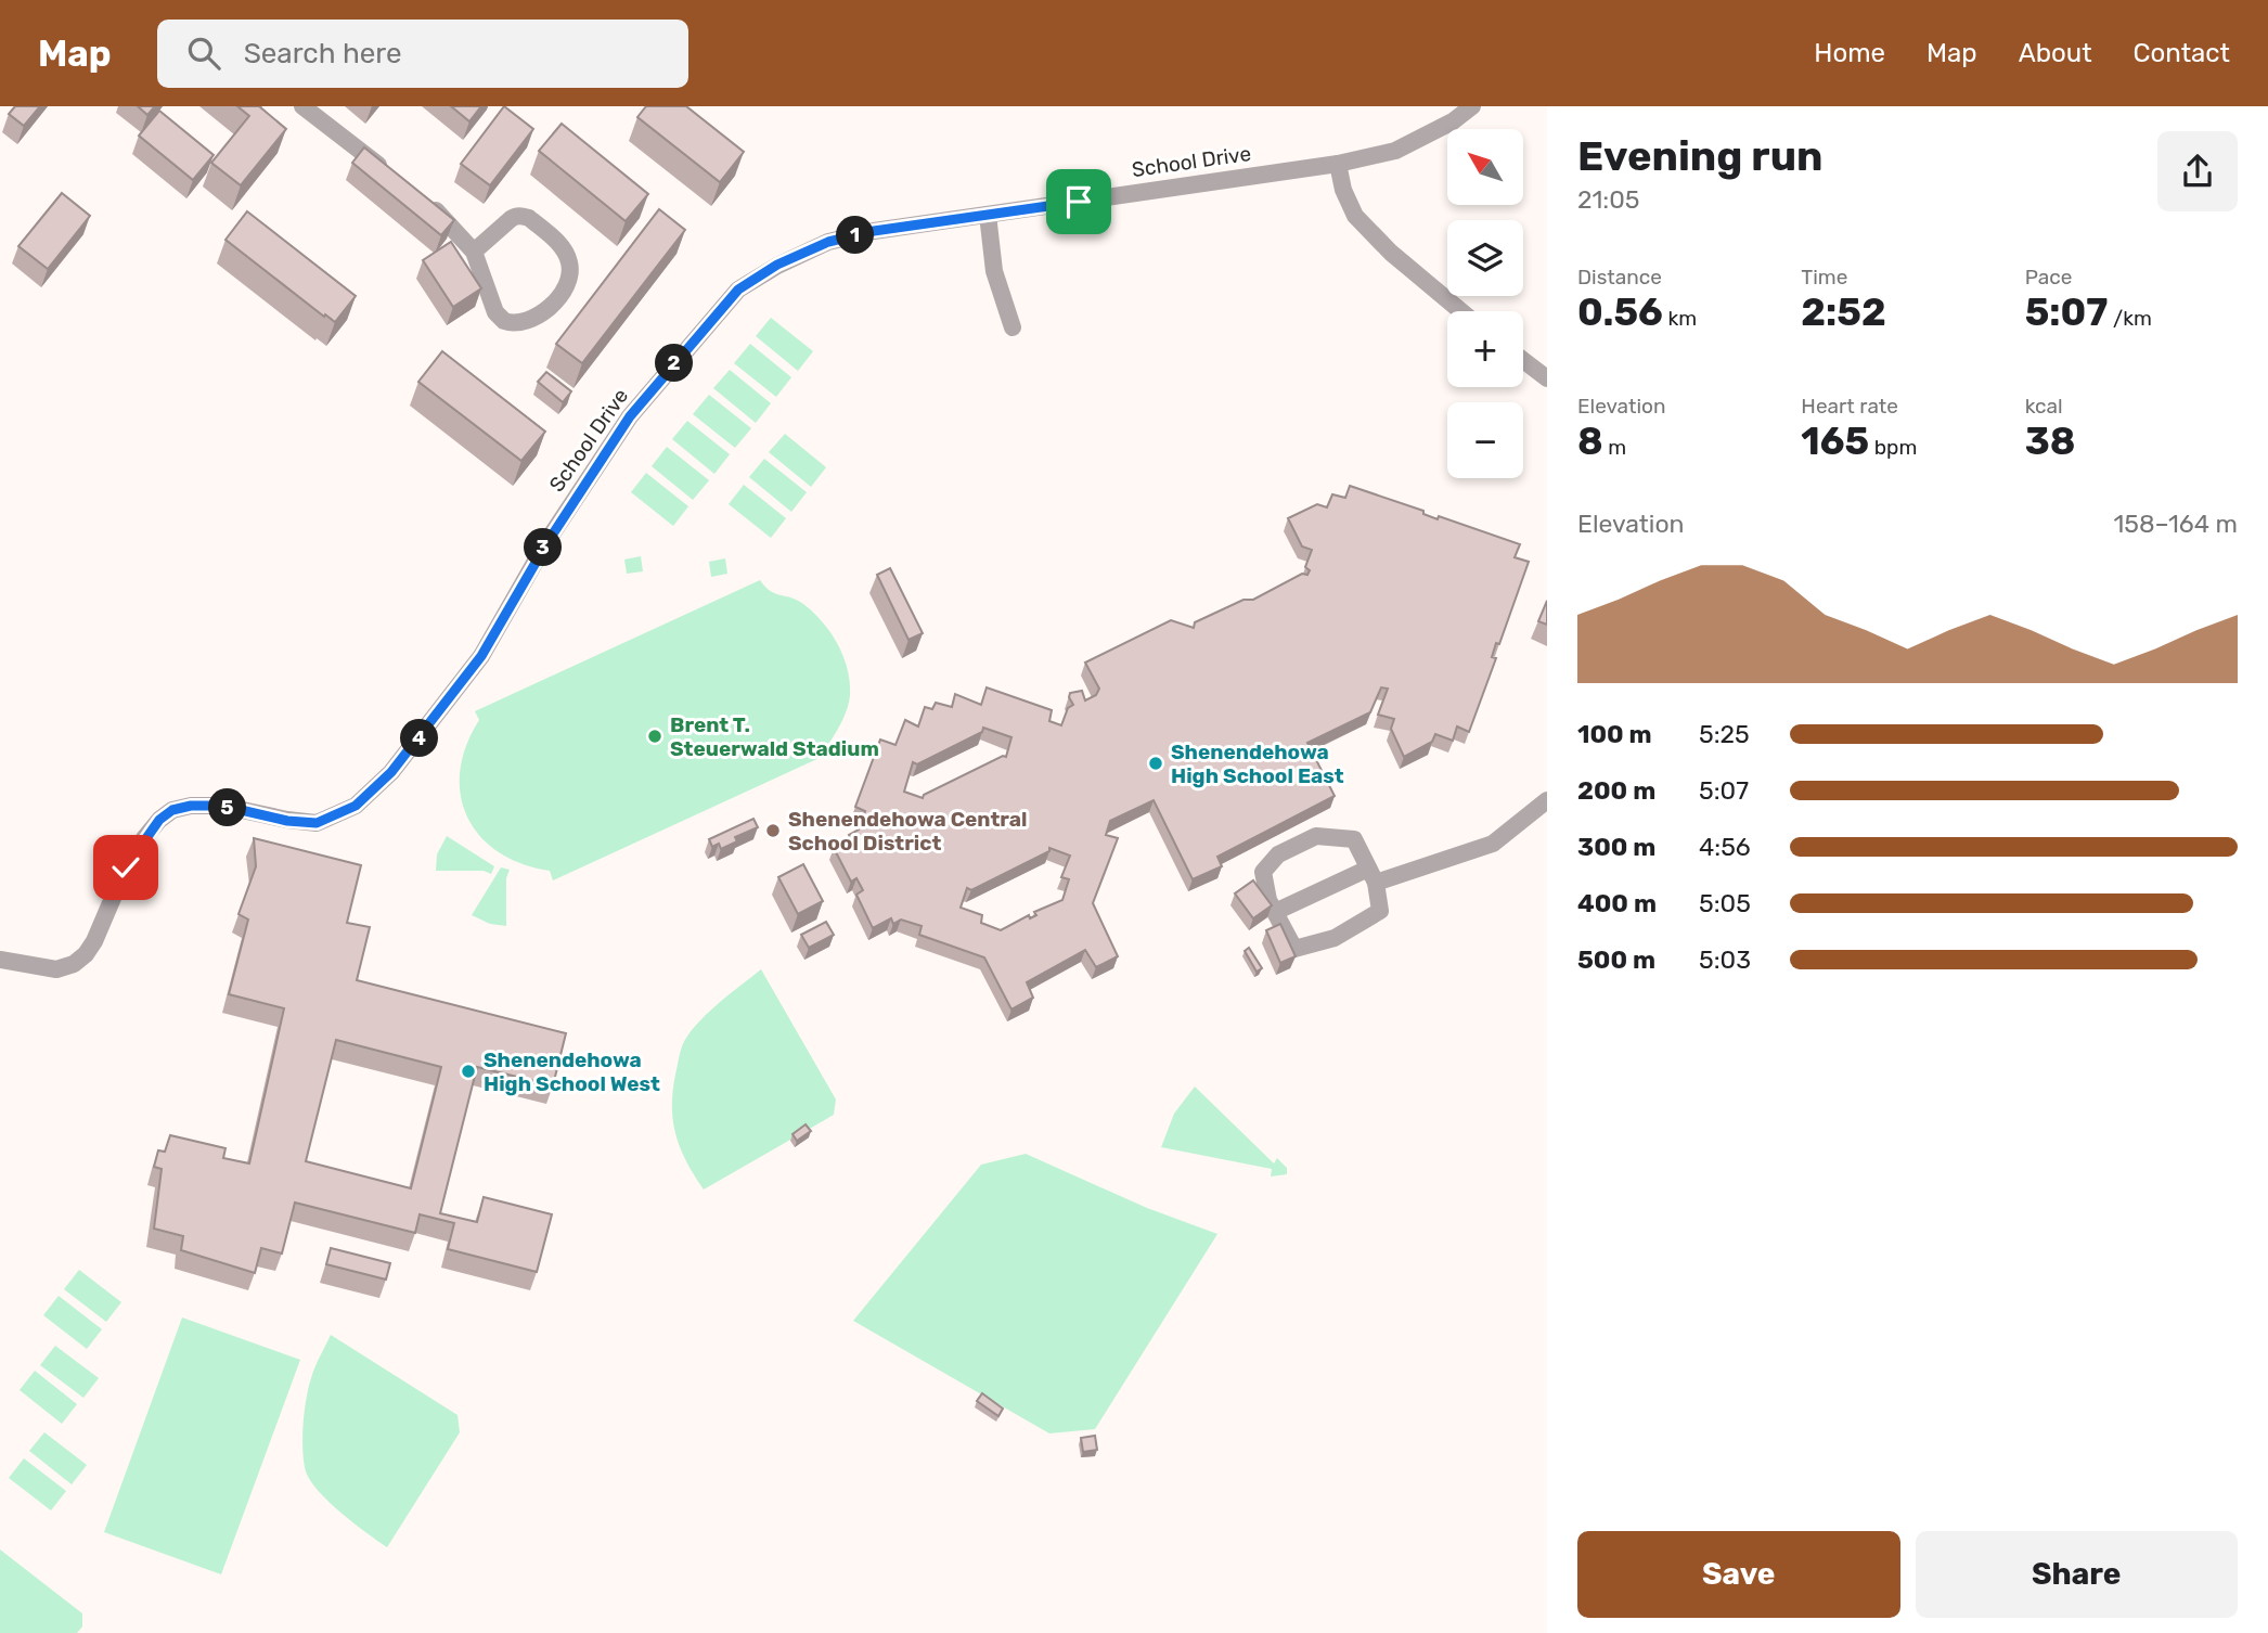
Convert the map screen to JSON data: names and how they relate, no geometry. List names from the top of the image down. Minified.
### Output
{"streets":{"street":["School Drive"]},"places":["Brent T. Steuerwald Stadium","Shenendehowa High School East","Shenendehowa Central School District","Shenendehowa High School West"],"north":"top left","page":{"header":"Map","search":"Search here","nav":["Home","Map","About","Contact"],"heading":["Evening run","21:05"],"map_buttons":["+","−"],"pins":["1","2","3","4","5"],"stats":[["Distance","0.56 km"],["Time","2:52"],["Pace","5:07 /km"],["Elevation","8 m"],["Heart rate","165 bpm"],["kcal","38"]],"chart":["Elevation","158–164 m"],"list":[{"name":"100 m","note":"5:25"},{"name":"200 m","note":"5:07"},{"name":"300 m","note":"4:56"},{"name":"400 m","note":"5:05"},{"name":"500 m","note":"5:03"}],"buttons":["Save","Share"]}}
